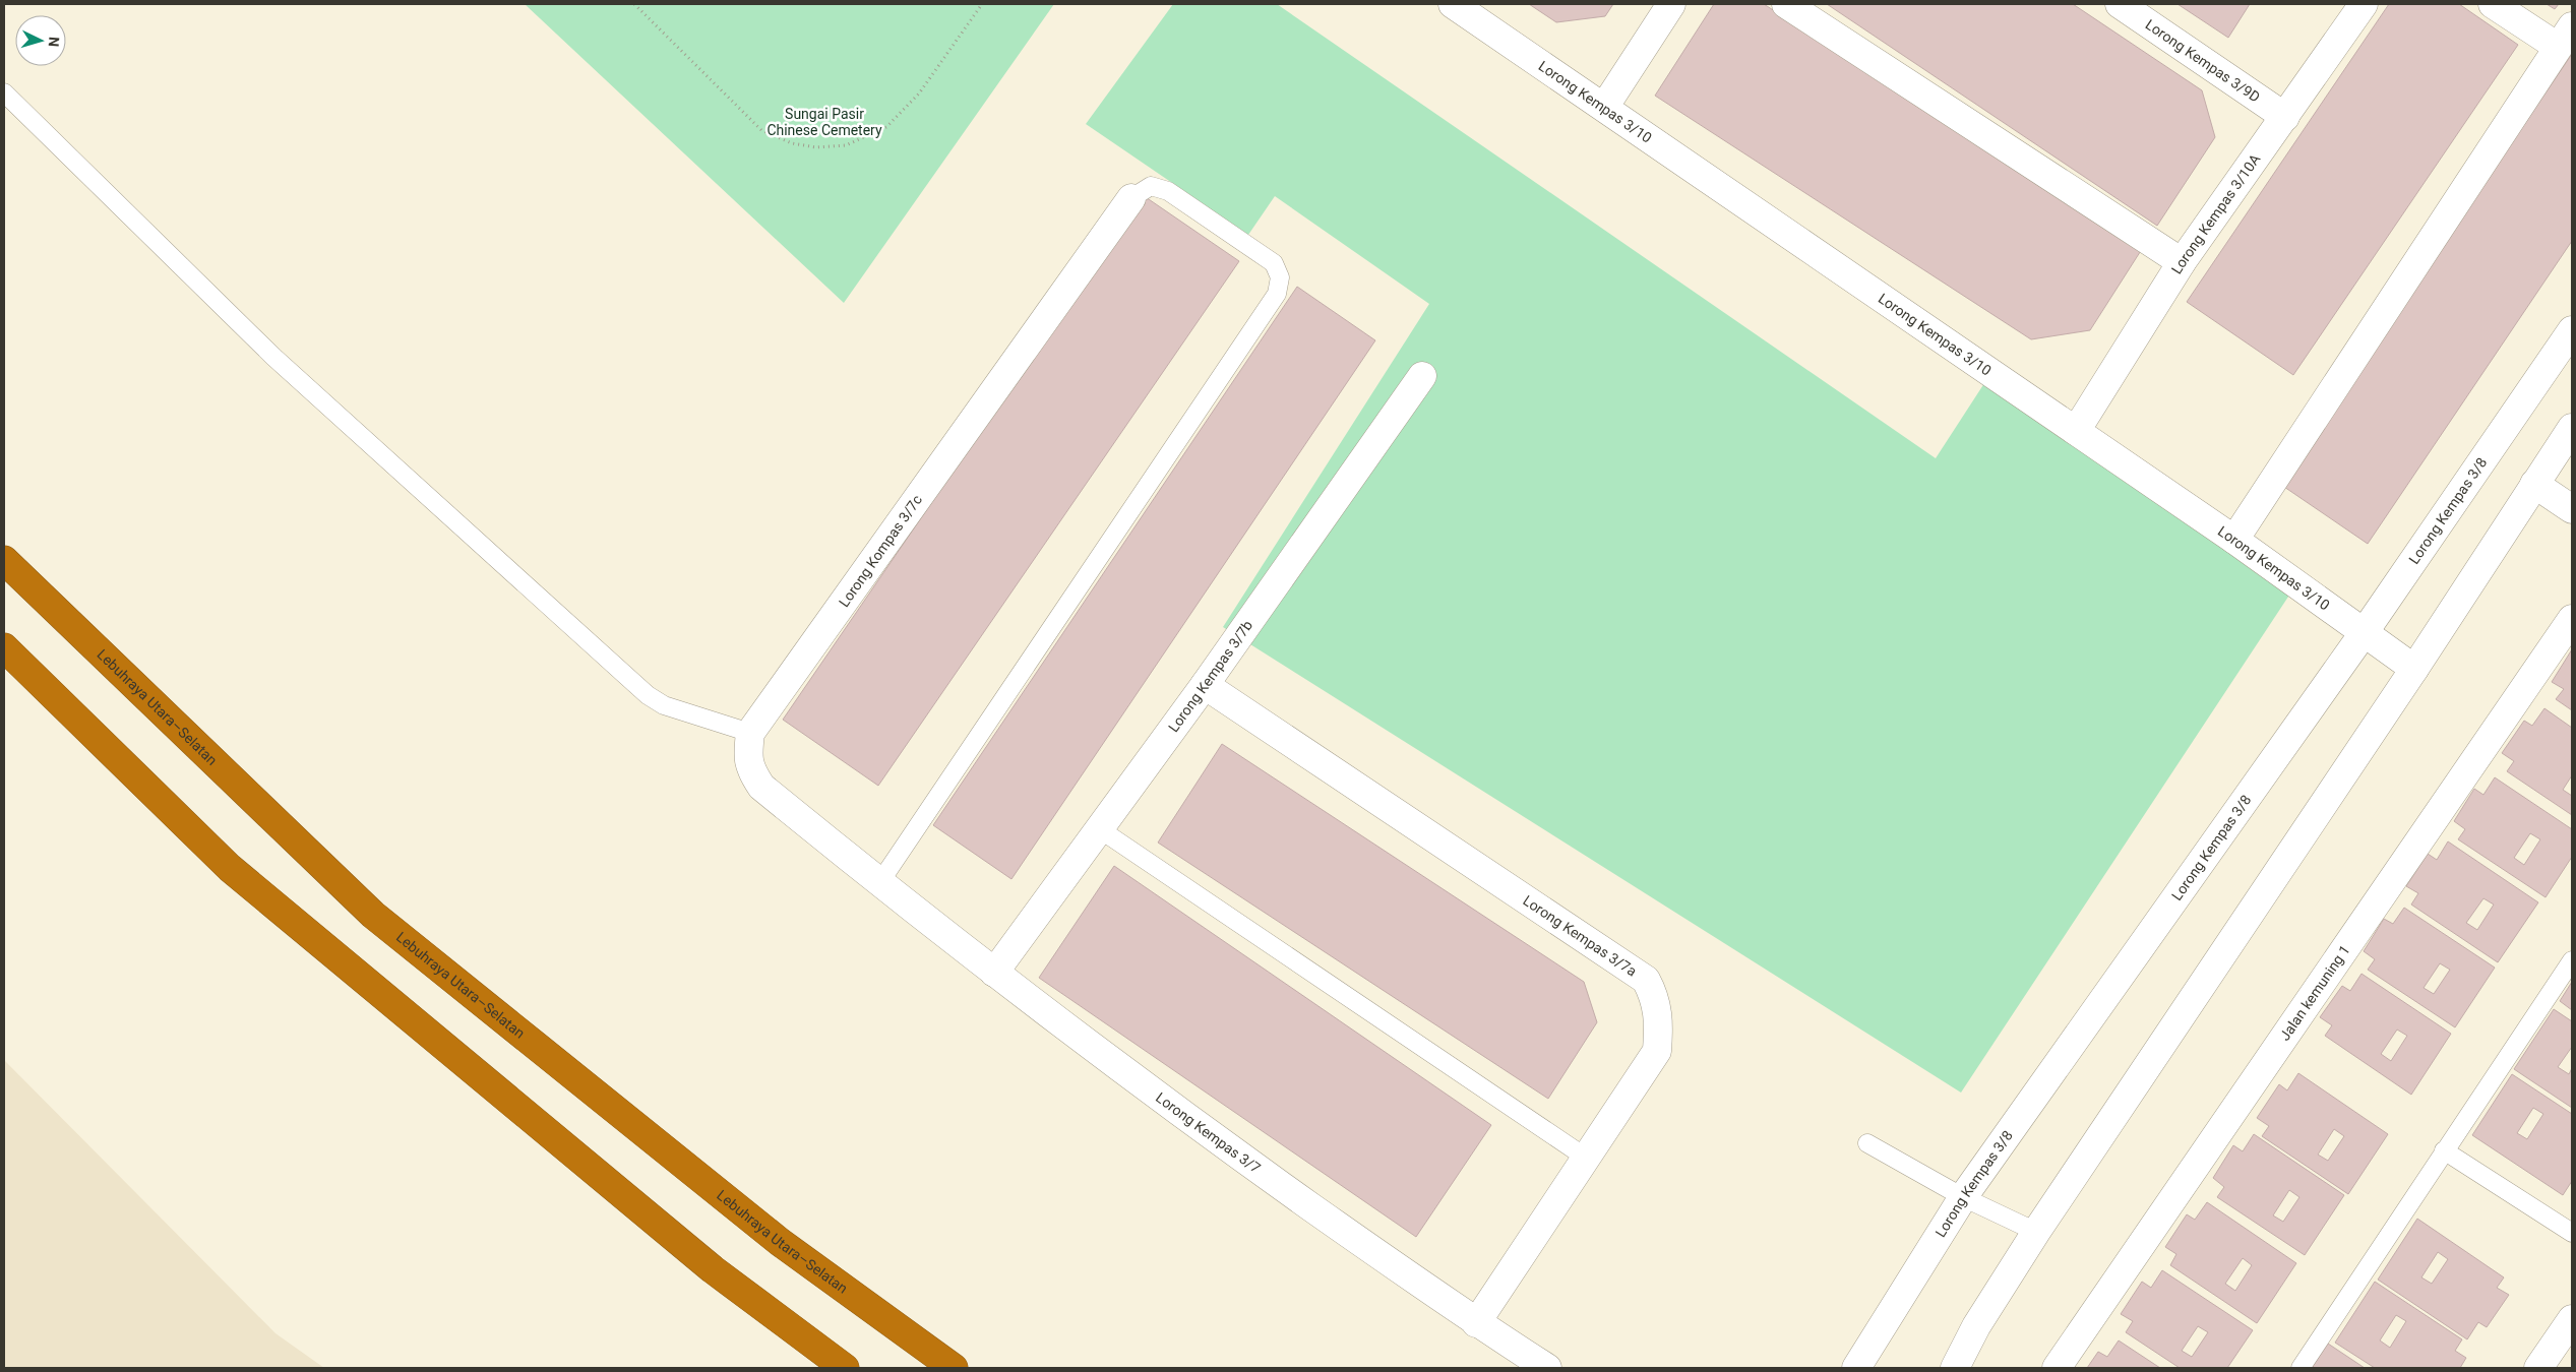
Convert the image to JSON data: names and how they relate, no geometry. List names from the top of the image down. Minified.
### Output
{"streets":{"highway":["Lebuhraya Utara–Selatan"],"street":["Lorong Kempas 3/9D","Lorong Kempas 3/10","Lorong Kempas 3/10A","Lorong Kempas 3/8","Lorong Kompas 3/7c","Lorong Kempas 3/7b","Lorong Kempas 3/7a","Jalan kemuning 1","Lorong Kempas 3/7"]},"crossings":[["Lorong Kempas 3/9D","Lorong Kempas 3/10A"],["Lorong Kempas 3/10","Lorong Kempas 3/10A"],["Lorong Kempas 3/10","Lorong Kempas 3/8"],["Lorong Kempas 3/7b","Lorong Kempas 3/7a"],["Lorong Kempas 3/7b","Lorong Kempas 3/7"],["Lorong Kempas 3/7a","Lorong Kempas 3/7"]],"parks":["Sungai Pasir Chinese Cemetery"],"north":"right"}
